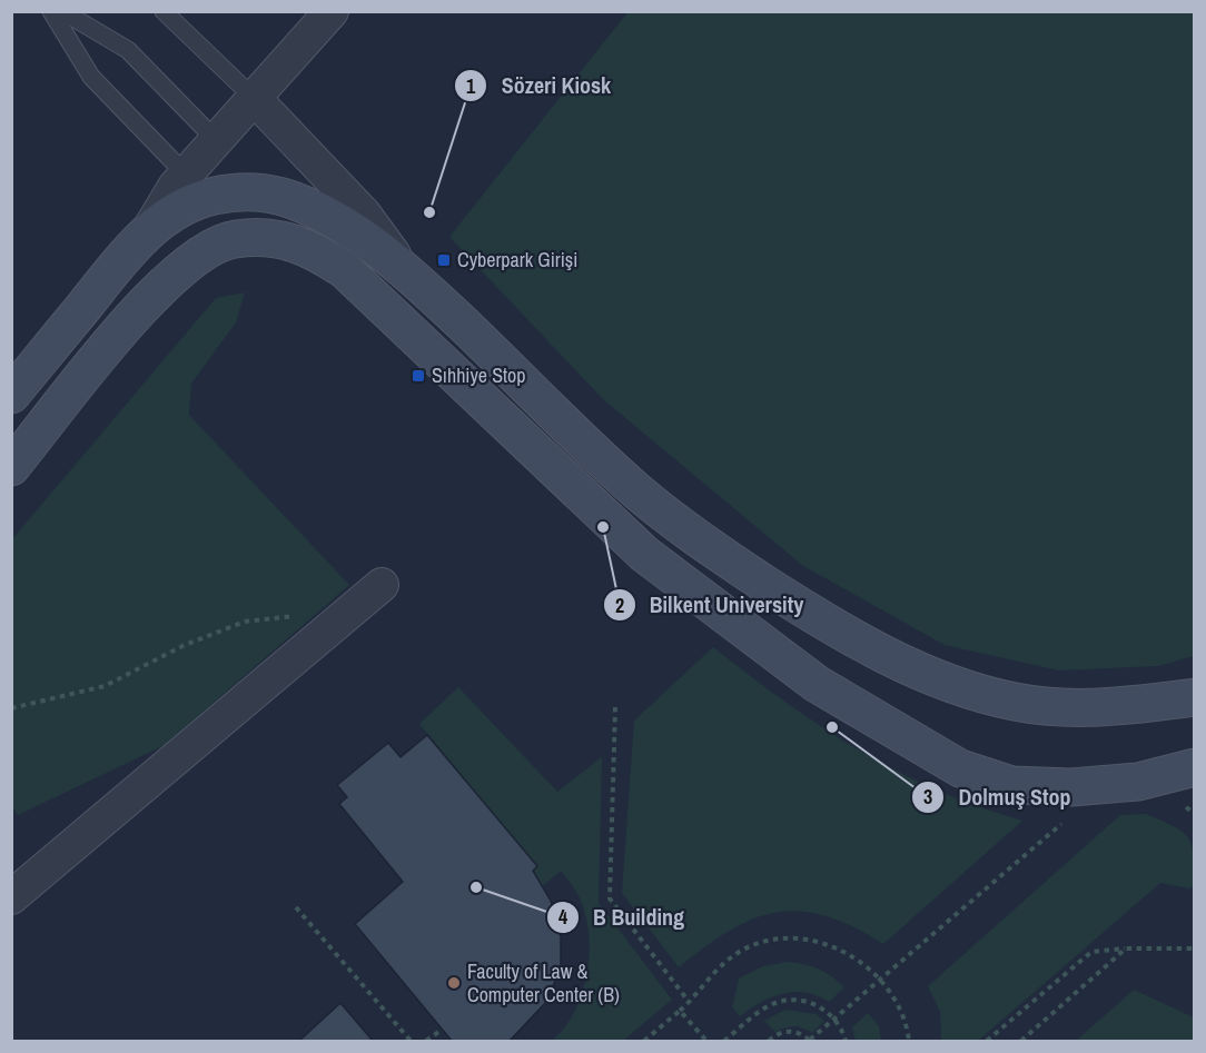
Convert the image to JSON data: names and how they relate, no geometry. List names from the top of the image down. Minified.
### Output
{"places":{"other":["Sözeri Kiosk","Bilkent University","Dolmuş Stop","B Building","Faculty of Law & Computer Center (B)"],"transit":["Cyberpark Girişi","Sıhhiye Stop"]}}
